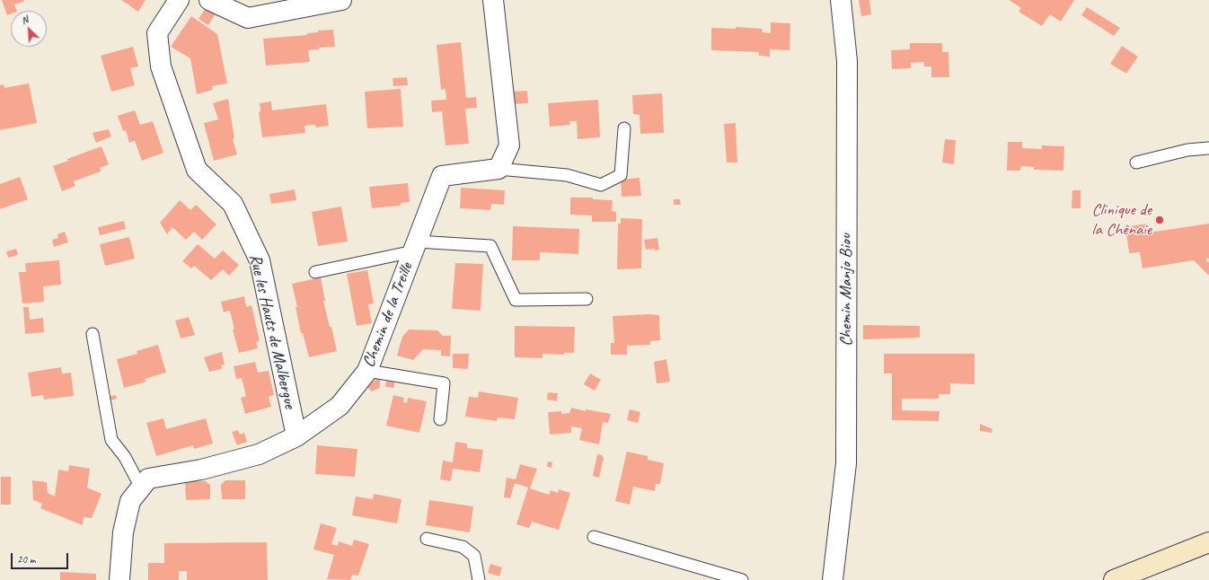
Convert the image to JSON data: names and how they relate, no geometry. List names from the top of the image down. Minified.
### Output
{"streets":{"street":["Chemin Manjo Biou","Chemin de la Treille","Rue les Hauts de Malbergue"]},"crossings":[["Chemin de la Treille","Rue les Hauts de Malbergue"]],"places":["Clinique de la Chênaie"],"scale_bar":"20 m","north":"top left"}
